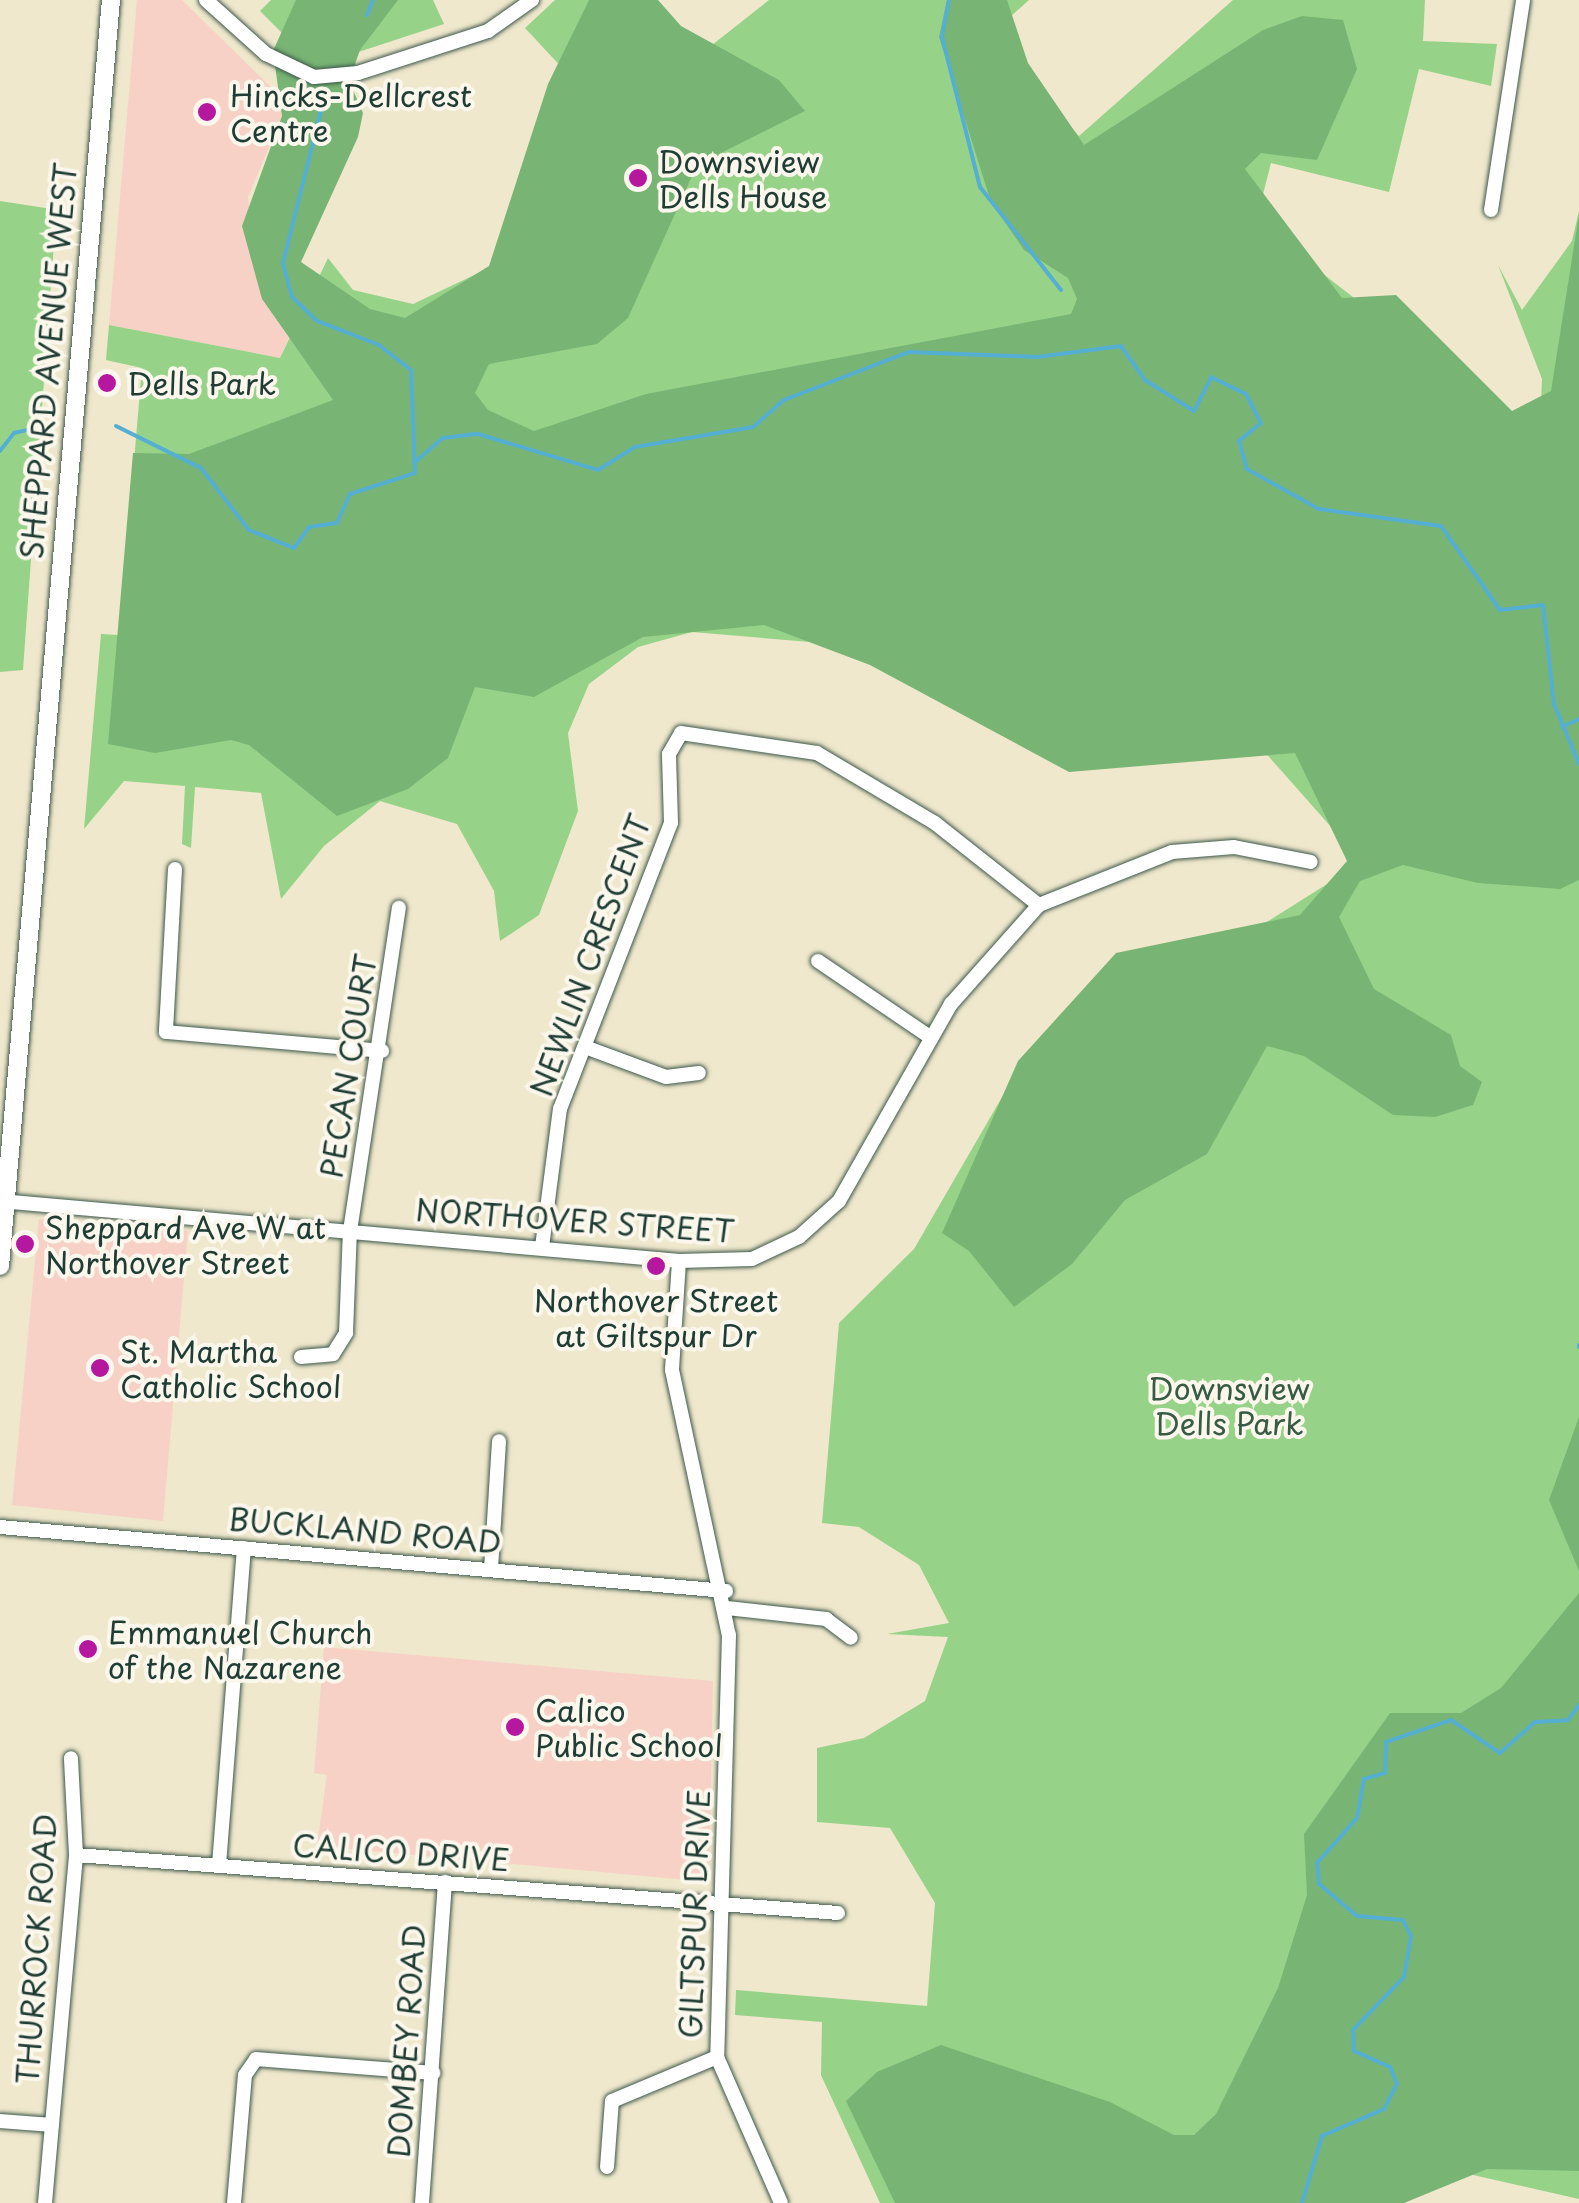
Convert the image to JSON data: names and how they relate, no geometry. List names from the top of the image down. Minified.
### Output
{"streets":{"main road":["SHEPPARD AVENUE WEST"],"street":["NEWLIN CRESCENT","PECAN COURT","NORTHOVER STREET","BUCKLAND ROAD","CALICO DRIVE","GILTSPUR DRIVE","THURROCK ROAD","DOMBEY ROAD"]},"crossings":[["SHEPPARD AVENUE WEST","NORTHOVER STREET"],["NEWLIN CRESCENT","NORTHOVER STREET"],["PECAN COURT","NORTHOVER STREET"],["NORTHOVER STREET","GILTSPUR DRIVE"],["BUCKLAND ROAD","GILTSPUR DRIVE"],["CALICO DRIVE","GILTSPUR DRIVE"],["CALICO DRIVE","THURROCK ROAD"],["CALICO DRIVE","DOMBEY ROAD"]],"parks":["Downsview Dells Park"],"places":["Hincks-Dellcrest Centre","Downsview Dells House","Dells Park","Sheppard Ave W at Northover Street","Northover Street at Giltspur Dr","St. Martha Catholic School","Emmanuel Church of the Nazarene","Calico Public School"]}
